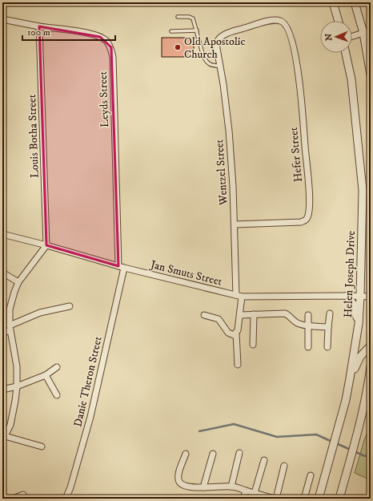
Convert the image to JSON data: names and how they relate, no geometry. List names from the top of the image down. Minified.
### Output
{"streets":{"street":["Leyds Street","Louis Botha Street","Hefer Street","Wentzel Street","Jan Smuts Street","Helen Joseph Drive","Danie Theron Street"]},"crossings":[["Leyds Street","Louis Botha Street"],["Leyds Street","Jan Smuts Street"],["Leyds Street","Danie Theron Street"],["Louis Botha Street","Jan Smuts Street"],["Hefer Street","Wentzel Street"],["Wentzel Street","Jan Smuts Street"],["Jan Smuts Street","Helen Joseph Drive"],["Jan Smuts Street","Danie Theron Street"]],"places":["Old Apostolic Church"],"scale_bar":"100 m","north":"left"}
